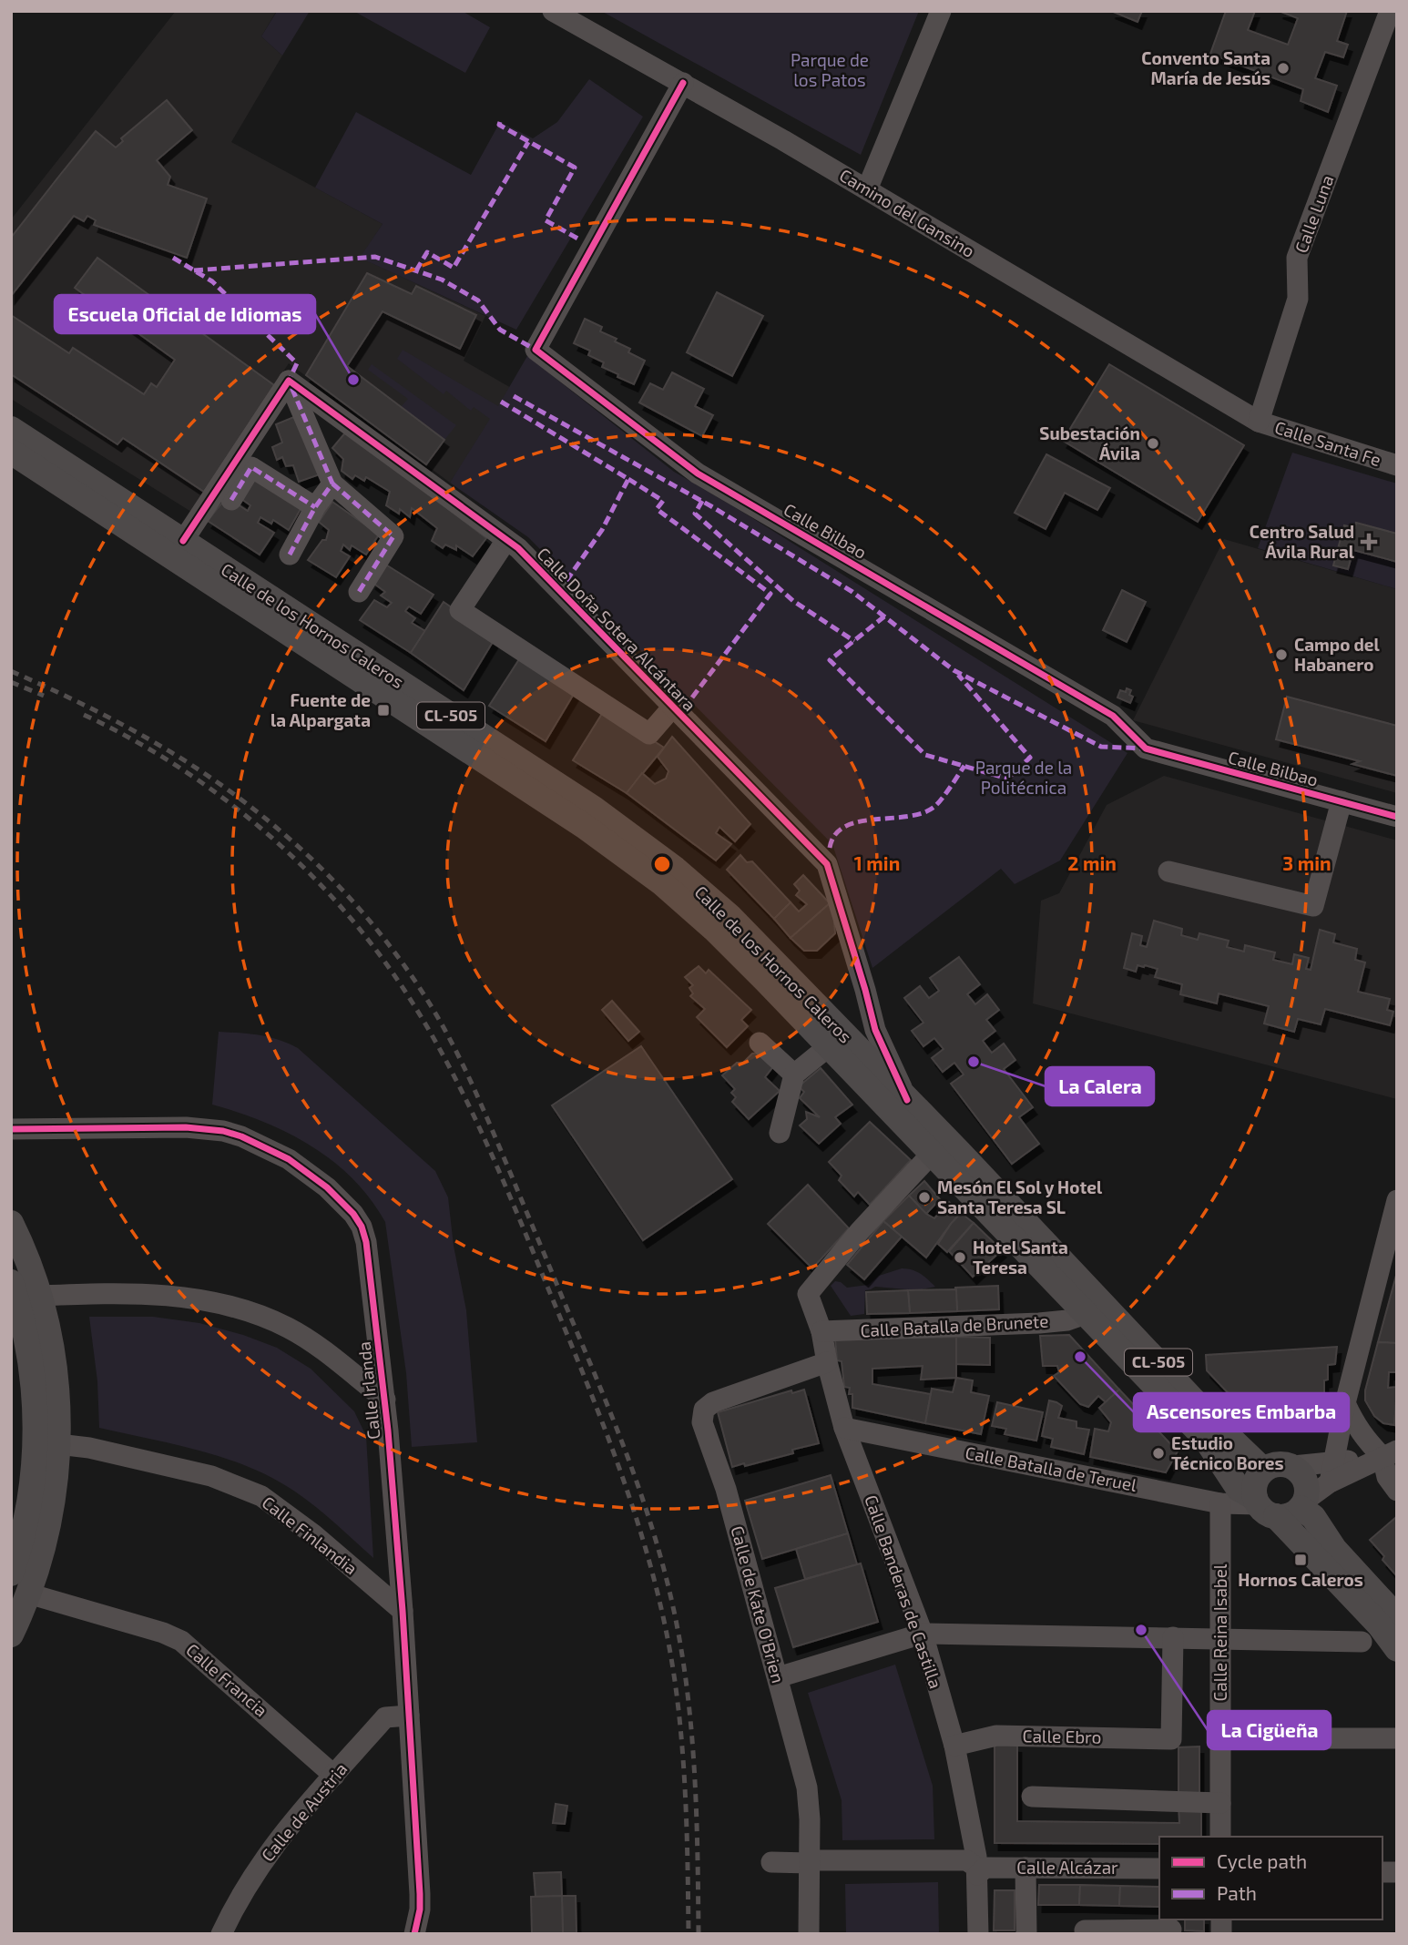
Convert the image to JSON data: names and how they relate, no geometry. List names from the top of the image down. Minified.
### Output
{"streets":{"main road":["Calle de los Hornos Caleros","CL-505"],"street":["Camino del Gansino","Calle Luna","Calle Santa Fe","Calle Bilbao","Calle Doña Sotera Alcántara","Calle Batalla de Brunete","Calle Irlanda","Calle Batalla de Teruel","Calle Finlandia","Calle Banderas de Castilla","Calle de Kate O'Brien","Calle Reina Isabel","Calle Francia","Calle Ebro","Calle de Austria","Calle Alcázar"]},"crossings":[["Camino del Gansino","Calle Luna"],["Camino del Gansino","Calle Santa Fe"],["Camino del Gansino","Calle Bilbao"],["Calle Luna","Calle Santa Fe"],["Calle de los Hornos Caleros","Calle Doña Sotera Alcántara"],["Calle de los Hornos Caleros","Calle Batalla de Brunete"],["Calle de los Hornos Caleros","Calle Batalla de Teruel"],["Calle de los Hornos Caleros","Calle Banderas de Castilla"],["Calle Batalla de Brunete","Calle Banderas de Castilla"],["Calle Irlanda","Calle Finlandia"],["Calle Irlanda","Calle de Austria"],["Calle Batalla de Teruel","Calle Banderas de Castilla"],["Calle Batalla de Teruel","Calle Reina Isabel"],["Calle Banderas de Castilla","Calle de Kate O'Brien"],["Calle Banderas de Castilla","Calle Ebro"],["Calle Banderas de Castilla","Calle Alcázar"],["Calle de Kate O'Brien","Calle Alcázar"],["Calle Francia","Calle de Austria"]],"parks":["Parque de los Patos","Parque de la Politécnica"],"places":{"other":["Convento Santa María de Jesús","Escuela Oficial de Idiomas","Subestación Ávila","Campo del Habanero","La Calera","Mesón El Sol y Hotel Santa Teresa SL","Hotel Santa Teresa","Ascensores Embarba","Estudio Técnico Bores","La Cigüeña"],"health":["Centro Salud Ávila Rural"],"transit":["Fuente de la Alpargata","Hornos Caleros"]},"legend":["Cycle path","Path"],"rings":["1 min","2 min","3 min"]}
